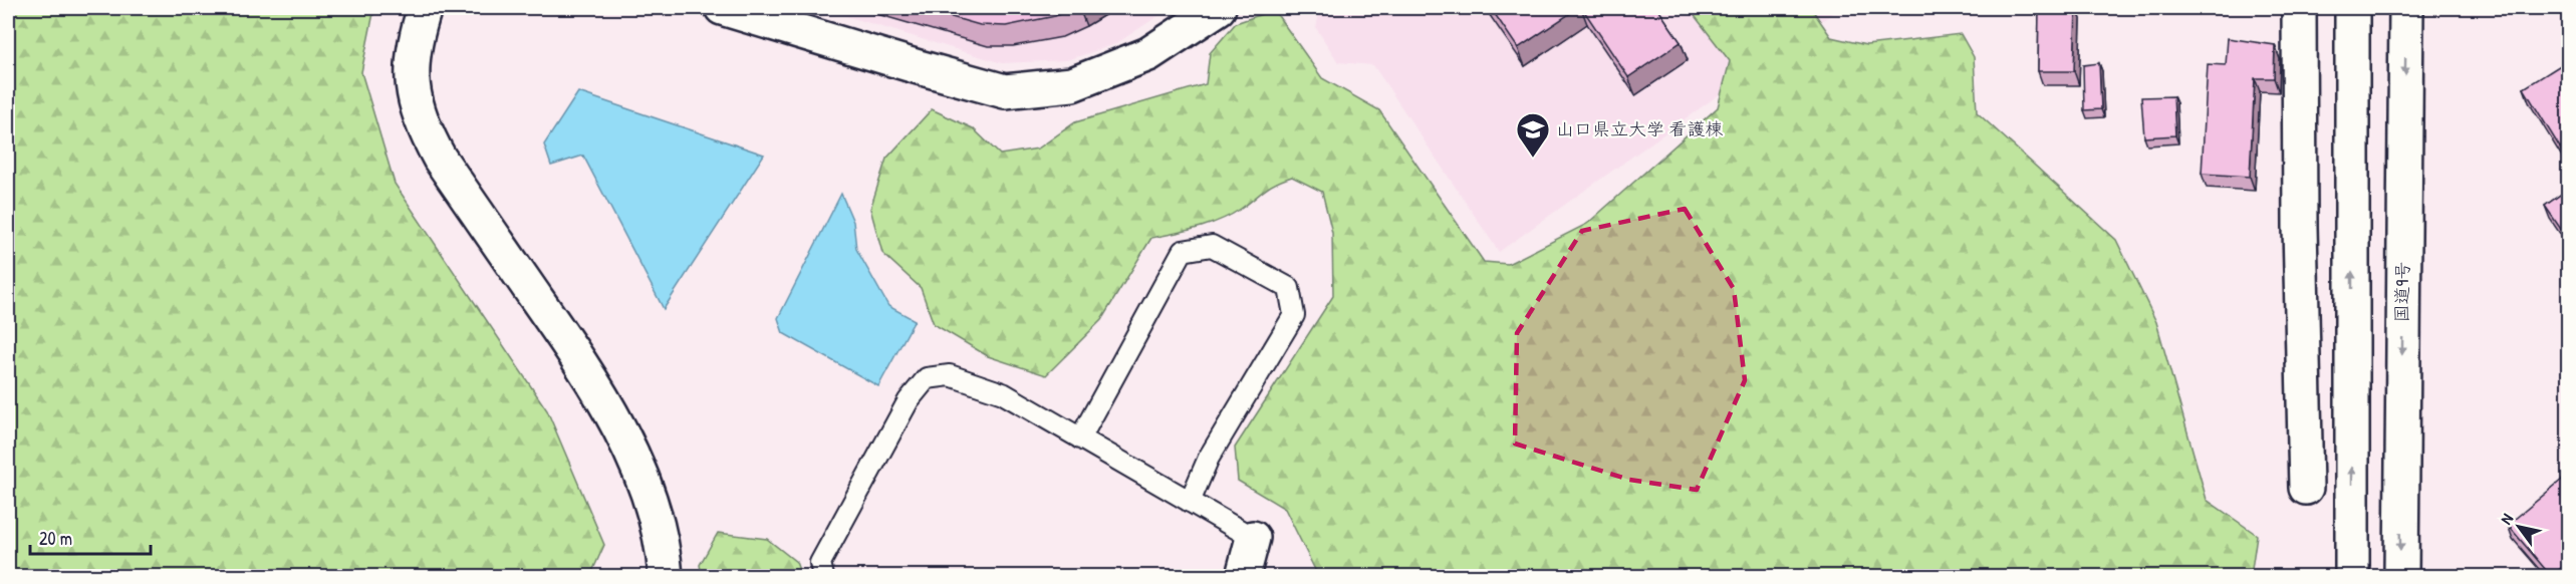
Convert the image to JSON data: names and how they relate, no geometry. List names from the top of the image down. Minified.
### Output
{"streets":{"main road":["国道9号"]},"places":{"school or university":["山口県立大学 看護棟"]},"scale_bar":"20 m","north":"top left"}
